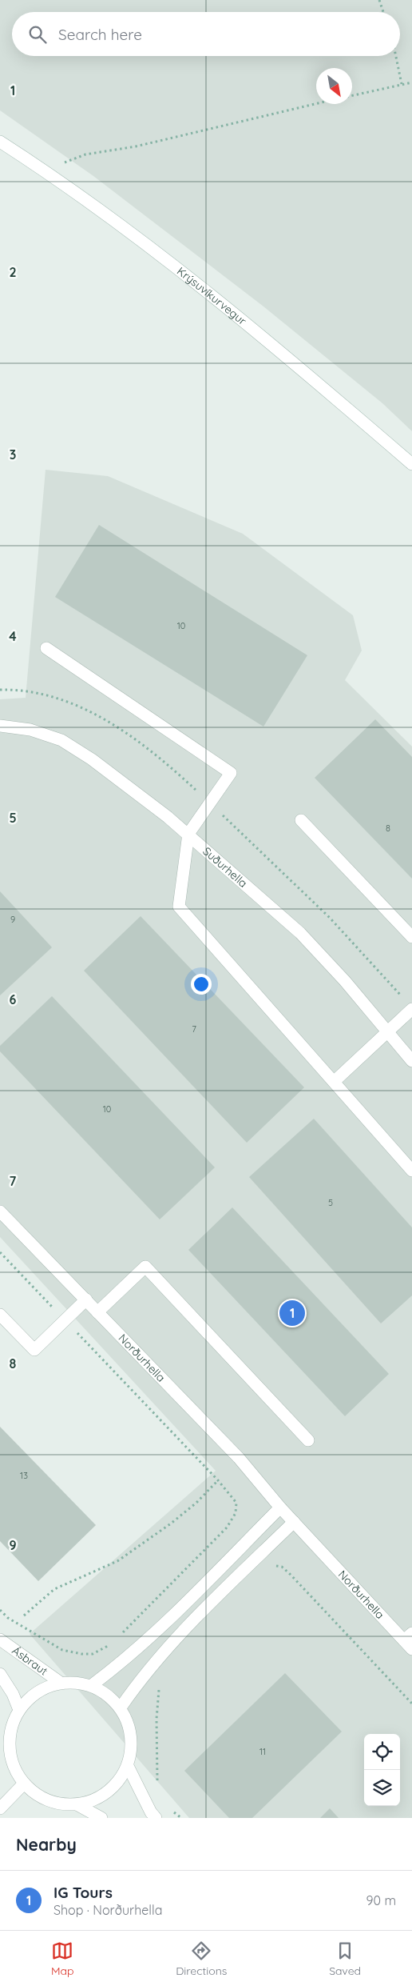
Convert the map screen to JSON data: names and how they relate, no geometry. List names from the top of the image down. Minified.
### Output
{"streets":{"street":["Krýsuvíkurvegur","Suðurhella","Norðurhella","Ásbraut"]},"house_numbers":["10","8","9","7","10","5","13","11"],"north":"bottom right","page":{"search":"Search here","pins":"1","heading":"Nearby","list":[{"mark":"1","name":"IG Tours","note":"Shop · Norðurhella","value":"90 m"}],"nav":["Map","Directions","Saved"]},"grid":{"rows":["1","2","3","4","5","6","7","8","9"]}}
